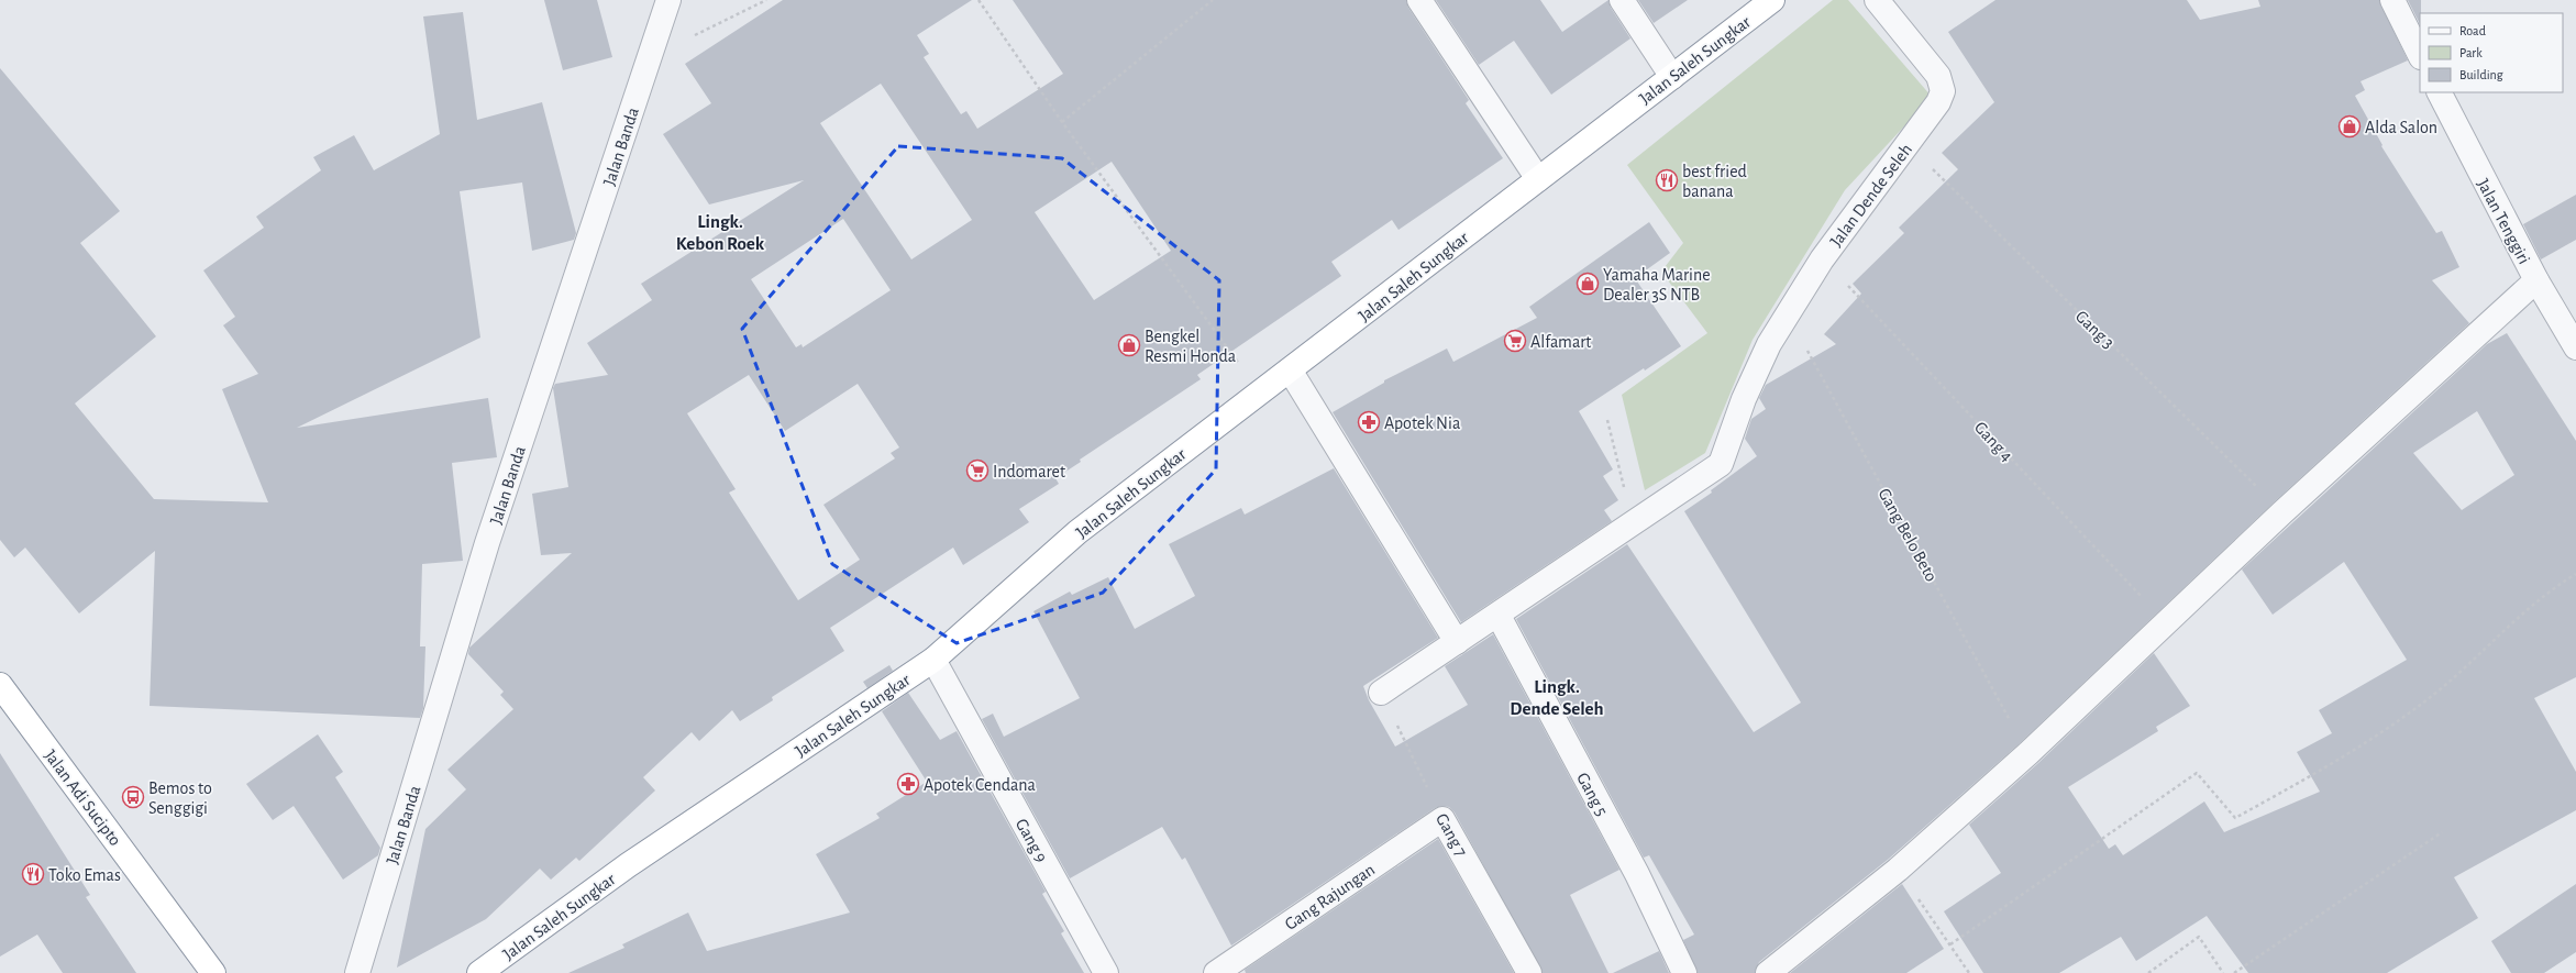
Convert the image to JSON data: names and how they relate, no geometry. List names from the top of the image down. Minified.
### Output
{"streets":{"highway":["Jalan Saleh Sungkar","Jalan Adi Sucipto"],"street":["Jalan Banda","Jalan Dende Seleh","Jalan Tenggiri","Gang 5","Gang 7","Gang 9","Gang Rajungan"],"path":["Gang 3","Gang 4","Gang Belo Beto"]},"crossings":[["Jalan Saleh Sungkar","Gang 9"],["Jalan Dende Seleh","Gang 3"],["Jalan Dende Seleh","Gang 4"],["Jalan Dende Seleh","Gang Belo Beto"],["Jalan Dende Seleh","Gang 5"],["Jalan Dende Seleh","Gang 7"],["Gang 7","Gang Rajungan"]],"districts":["Lingk. Kebon Roek","Lingk. Dende Seleh"],"places":{"shop":["Alda Salon","Yamaha Marine Dealer 3S NTB","Bengkel Resmi Honda"],"restaurant":["best fried banana","Toko Emas"],"supermarket":["Alfamart","Indomaret"],"pharmacy":["Apotek Nia","Apotek Cendana"],"bus stop":["Bemos to Senggigi"]},"legend":["Road","Park","Building"]}
